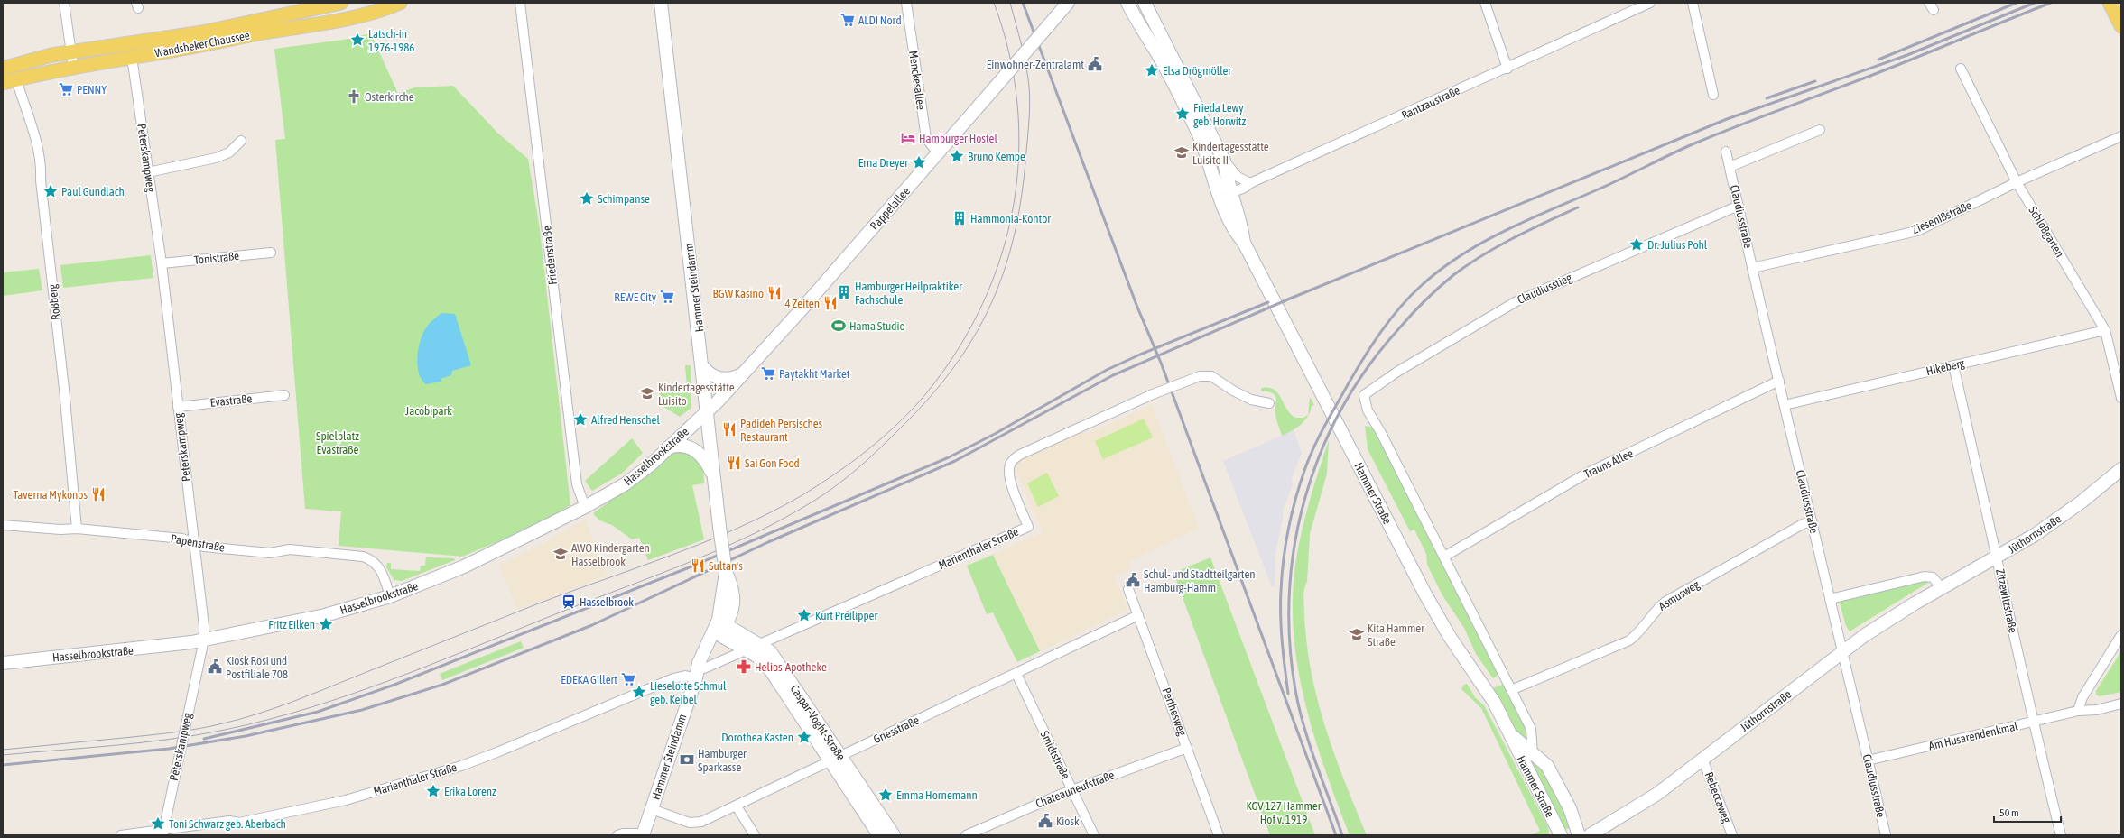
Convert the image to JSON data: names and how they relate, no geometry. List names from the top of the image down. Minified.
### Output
{"streets":{"main road":["Wandsbeker Chaussee"],"street":["Menckesallee","Rantzaustraße","Peterskampweg","Pappelallee","Claudiusstraße","Ziesenißstraße","Schloßgarten","Friedenstraße","Tonistraße","Hammer Steindamm","Claudiusstieg","Roßberg","Hikeberg","Evastraße","Hasselbrookstraße","Trauns Allee","Hammer Straße","Jüthornstraße","Papenstraße","Marienthaler Straße","Asmusweg","Zitzewitzstraße","Perthesweg","Caspar-Voght-Straße","Griesstraße","Am Husarendenkmal","Smidtstraße","Chateauneufstraße","Rebeccaweg"]},"crossings":[["Wandsbeker Chaussee","Peterskampweg"],["Wandsbeker Chaussee","Roßberg"],["Menckesallee","Pappelallee"],["Rantzaustraße","Hammer Straße"],["Peterskampweg","Tonistraße"],["Peterskampweg","Evastraße"],["Peterskampweg","Hasselbrookstraße"],["Peterskampweg","Papenstraße"],["Peterskampweg","Marienthaler Straße"],["Pappelallee","Hammer Steindamm"],["Pappelallee","Hasselbrookstraße"],["Claudiusstraße","Ziesenißstraße"],["Claudiusstraße","Claudiusstieg"],["Claudiusstraße","Hikeberg"],["Claudiusstraße","Trauns Allee"],["Claudiusstraße","Jüthornstraße"],["Claudiusstraße","Asmusweg"],["Claudiusstraße","Am Husarendenkmal"],["Ziesenißstraße","Schloßgarten"],["Schloßgarten","Hikeberg"],["Friedenstraße","Hasselbrookstraße"],["Hammer Steindamm","Hasselbrookstraße"],["Hammer Steindamm","Marienthaler Straße"],["Hammer Steindamm","Caspar-Voght-Straße"],["Hammer Steindamm","Griesstraße"],["Claudiusstieg","Hammer Straße"],["Roßberg","Papenstraße"],["Hikeberg","Zitzewitzstraße"],["Hasselbrookstraße","Papenstraße"],["Trauns Allee","Hammer Straße"],["Hammer Straße","Asmusweg"],["Jüthornstraße","Zitzewitzstraße"],["Jüthornstraße","Rebeccaweg"],["Marienthaler Straße","Caspar-Voght-Straße"],["Zitzewitzstraße","Am Husarendenkmal"],["Perthesweg","Griesstraße"],["Perthesweg","Chateauneufstraße"],["Caspar-Voght-Straße","Griesstraße"],["Griesstraße","Smidtstraße"],["Smidtstraße","Chateauneufstraße"]],"parks":["Jacobipark","Spielplatz Evastraße","KGV 127 Hammer Hof v. 1919"],"places":{"supermarket":["ALDI Nord","PENNY","REWE City","Paytakht Market","EDEKA Gillert"],"place":["Latsch-in 1976-1986","Elsa Drögmöller","Frieda Lewy geb. Horwitz","Bruno Kempe","Erna Dreyer","Paul Gundlach","Schimpanse","Dr. Julius Pohl","Alfred Henschel","Kurt Preilipper","Fritz Eilken","Lieselotte Schmul geb. Keibel","Dorothea Kasten","Erika Lorenz","Emma Hornemann","Toni Schwarz geb. Aberbach"],"public building":["Einwohner-Zentralamt","Schul- und Stadtteilgarten Hamburg-Hamm","Kiosk Rosi und Postfiliale 708","Kiosk"],"church":["Osterkirche"],"hotel":["Hamburger Hostel"],"school or university":["Kindertagesstätte Luisito II","Kindertagesstätte Luisito","AWO Kindergarten Hasselbrook","Kita Hammer Straße"],"building":["Hammonia-Kontor","Hamburger Heilpraktiker Fachschule"],"restaurant":["BGW Kasino","4 Zeiten","Padideh Persisches Restaurant","Sai Gon Food","Taverna Mykonos","Sultan's"],"sports":["Hama Studio"],"station":["Hasselbrook"],"pharmacy":["Helios-Apotheke"],"bank":["Hamburger Sparkasse"]},"scale_bar":"50 m"}
